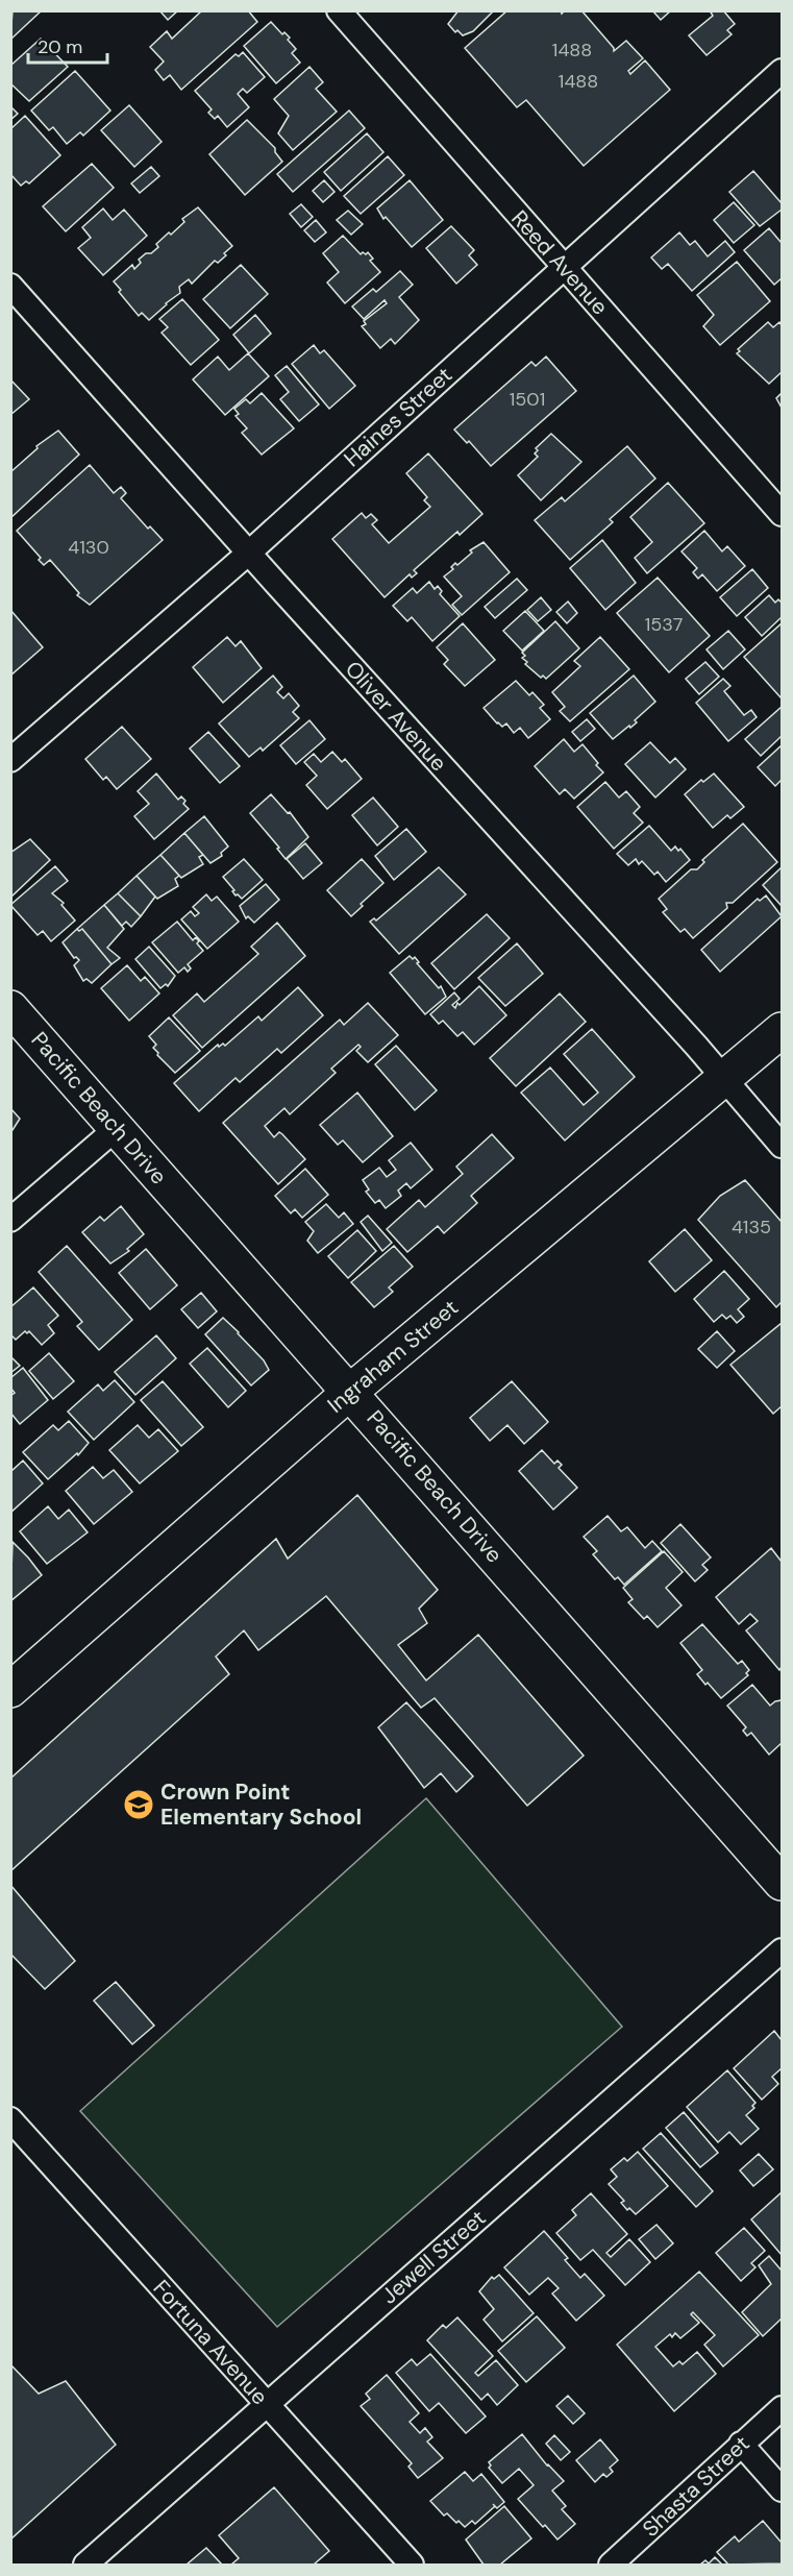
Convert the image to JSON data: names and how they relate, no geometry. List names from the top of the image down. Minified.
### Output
{"streets":{"street":["Reed Avenue","Haines Street","Oliver Avenue","Pacific Beach Drive","Ingraham Street","Jewell Street","Fortuna Avenue","Shasta Street"]},"crossings":[["Reed Avenue","Haines Street"],["Haines Street","Oliver Avenue"],["Oliver Avenue","Ingraham Street"],["Pacific Beach Drive","Ingraham Street"],["Jewell Street","Fortuna Avenue"]],"places":{"school or university":["Crown Point Elementary School"]},"house_numbers":["1488","1488","1501","4130","1537","4135"],"scale_bar":"20 m"}
